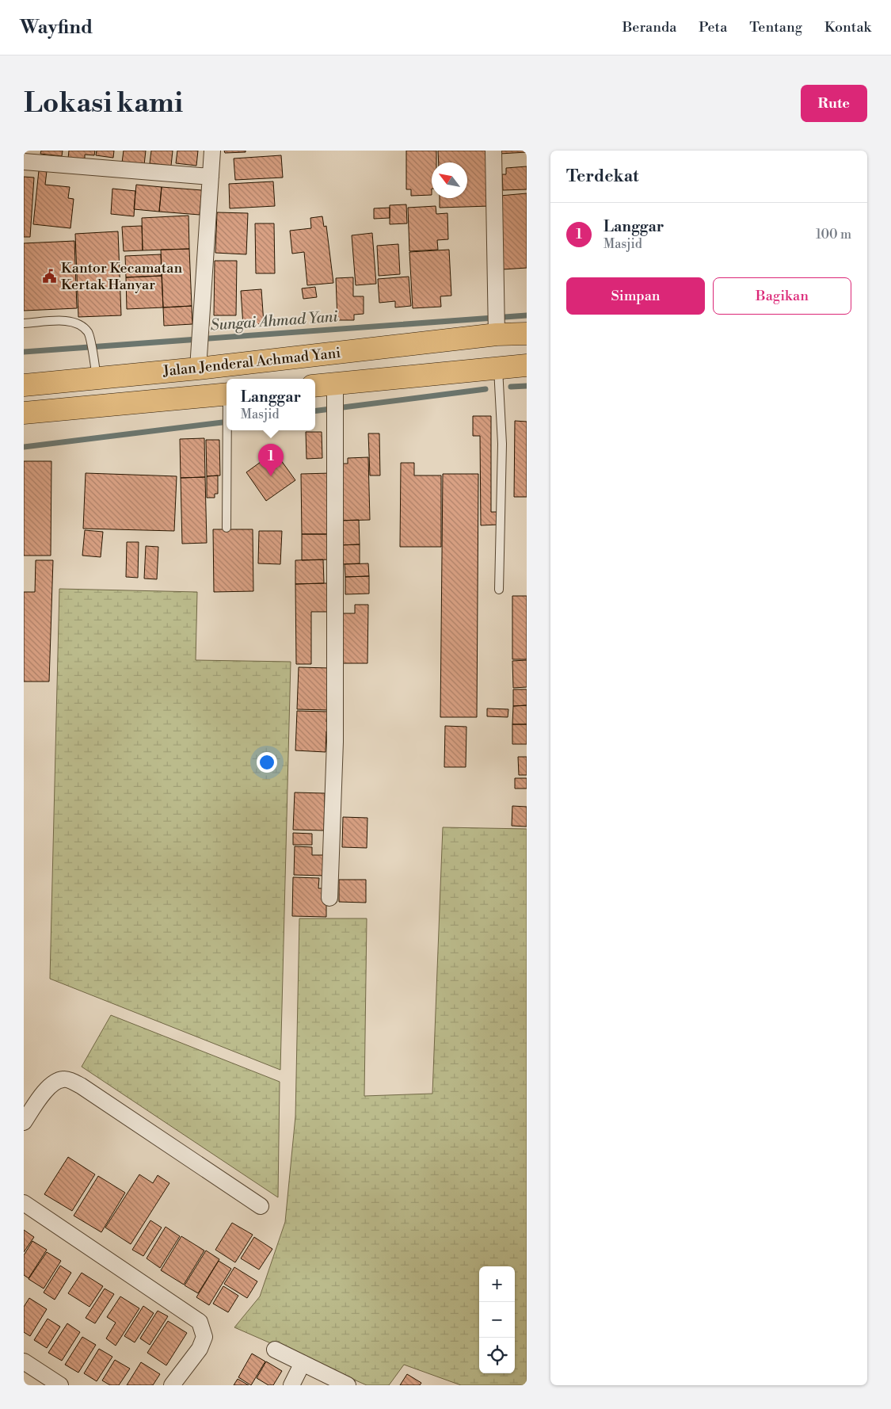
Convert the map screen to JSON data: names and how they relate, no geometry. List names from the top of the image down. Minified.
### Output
{"streets":{"highway":["Jalan Jenderal Achmad Yani"]},"water":["Sungai Ahmad Yani"],"places":{"public building":["Kantor Kecamatan Kertak Hanyar"]},"north":"top left","page":{"header":"Wayfind","nav":["Beranda","Peta","Tentang","Kontak"],"buttons":["Rute",["Simpan","Bagikan"]],"title":"Lokasi kami","heading":"Terdekat","list":[{"mark":"1","name":"Langgar","note":"Masjid","value":"100 m"}],"popup":["Langgar","Masjid"],"pins":"1","map_buttons":["+","−"]}}
